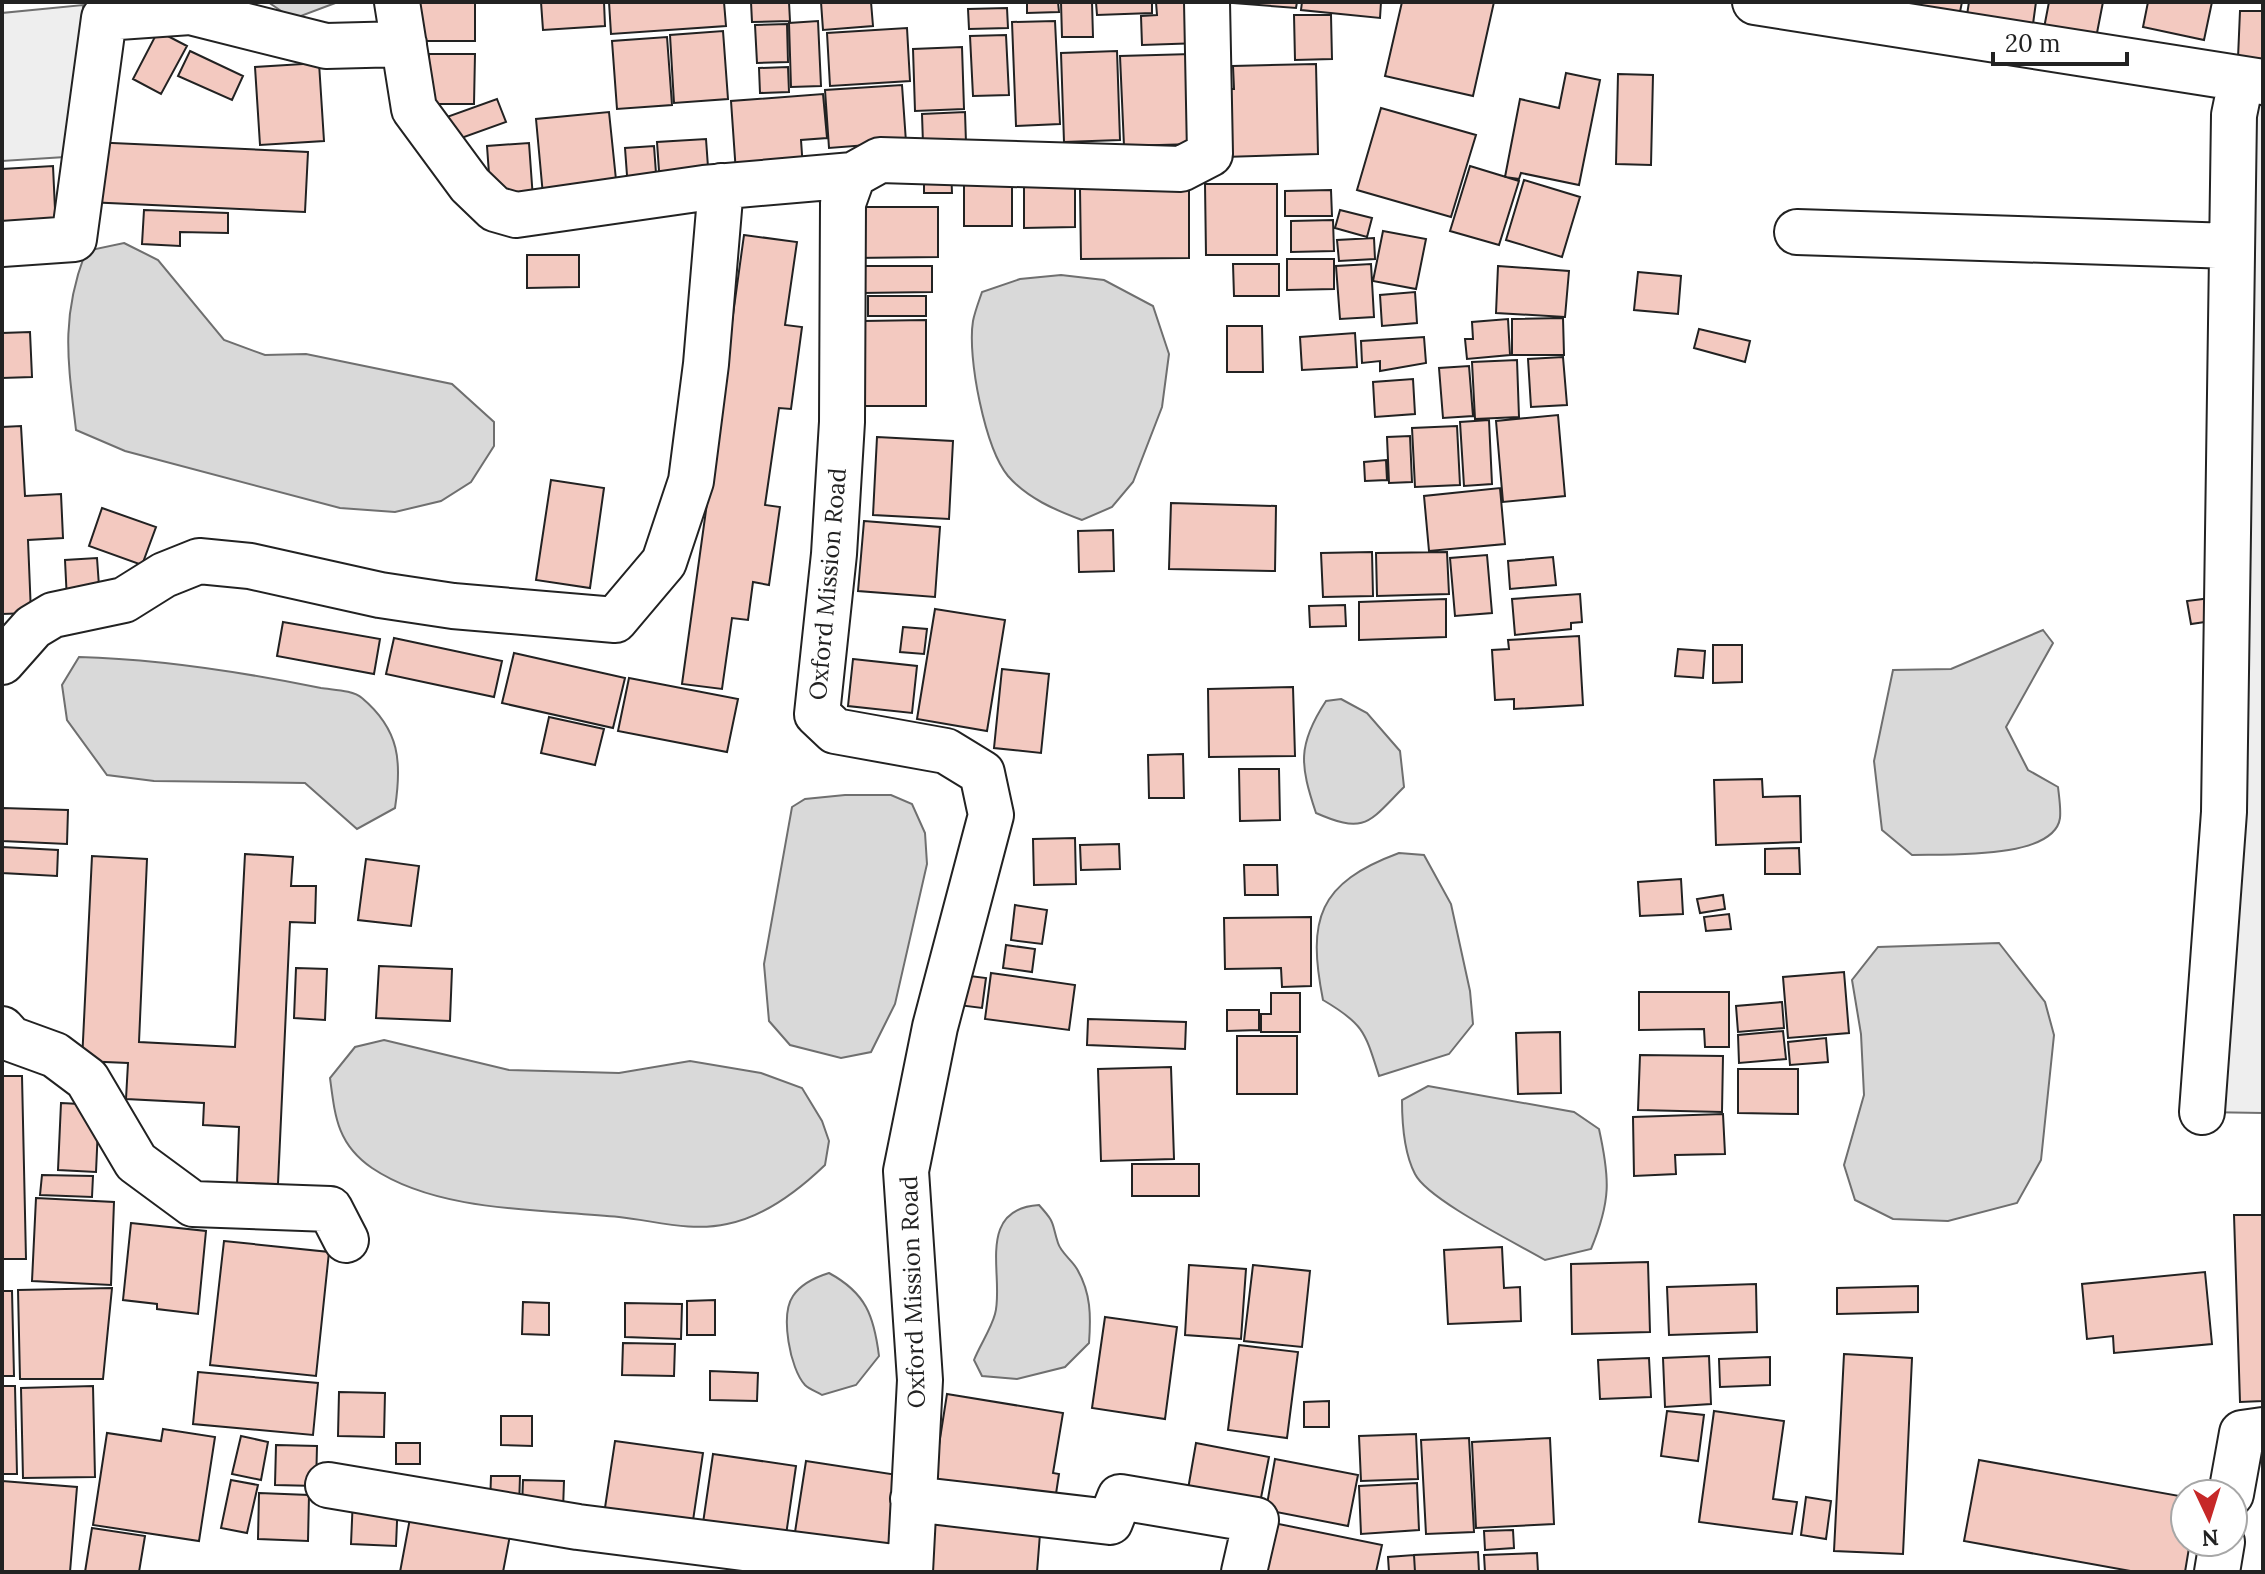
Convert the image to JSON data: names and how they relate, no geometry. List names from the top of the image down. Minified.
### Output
{"streets":{"street":["Oxford Mission Road"]},"scale_bar":"20 m","north":"bottom"}
